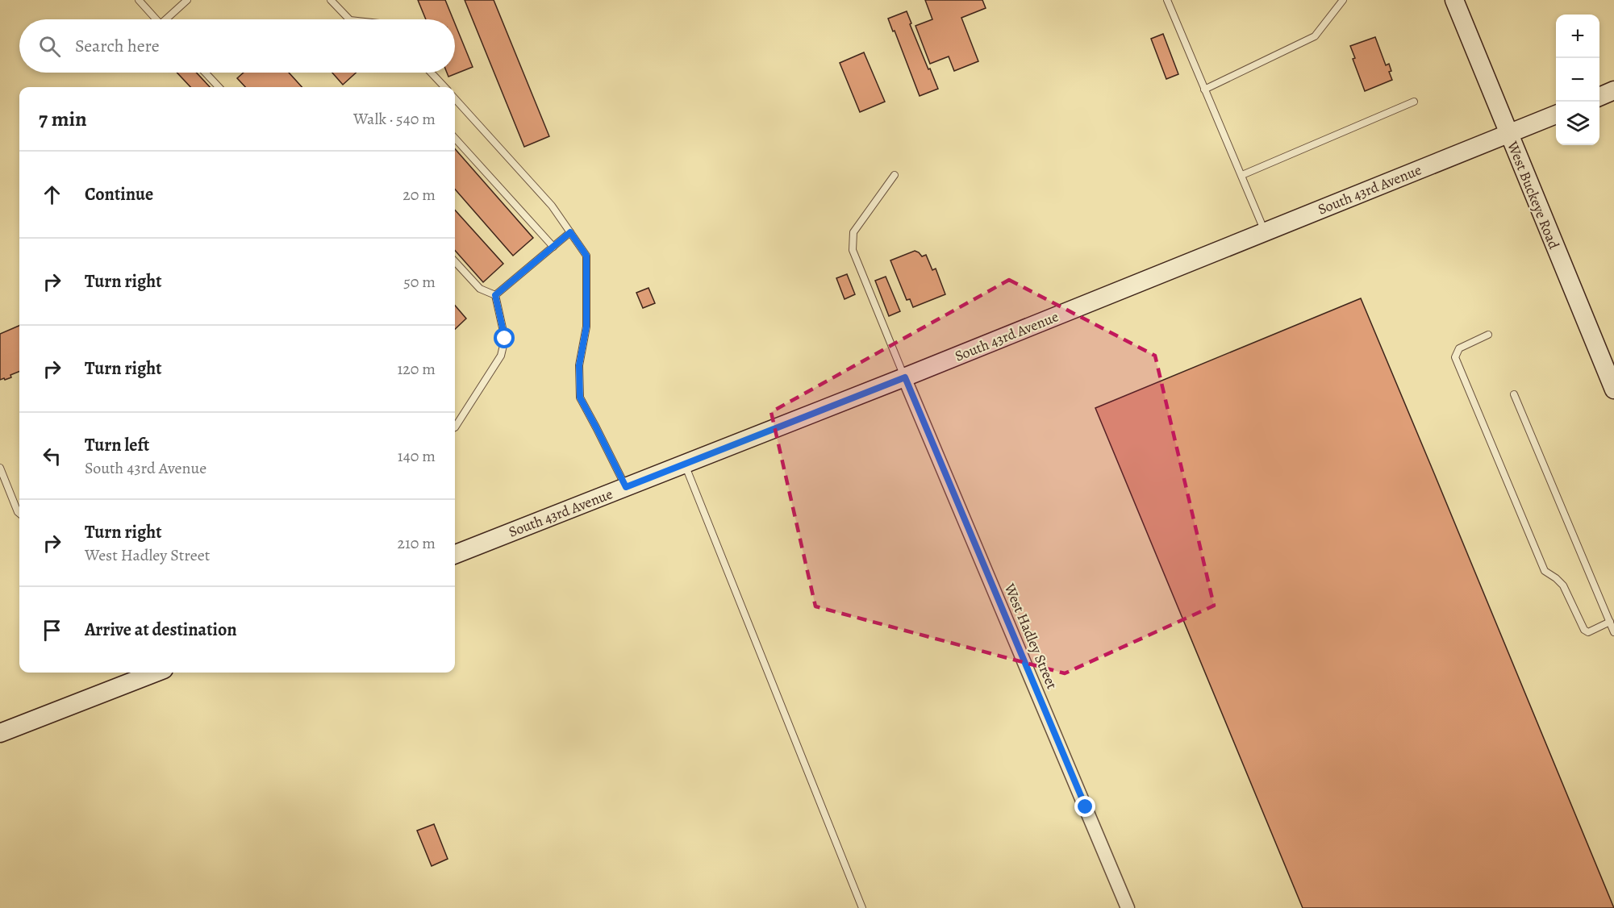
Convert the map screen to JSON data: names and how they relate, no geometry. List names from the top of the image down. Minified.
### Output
{"streets":{"main road":["South 43rd Avenue","West Buckeye Road"],"street":["West Hadley Street"]},"crossings":[["South 43rd Avenue","West Buckeye Road"],["South 43rd Avenue","West Hadley Street"]],"page":{"map_buttons":["+","−"],"search":"Search here","heading":["7 min","Walk · 540 m"],"list":[["Continue","20 m"],["Turn right","50 m"],["Turn right","120 m"],["Turn left","South 43rd Avenue","140 m"],["Turn right","West Hadley Street","210 m"],"Arrive at destination"]}}
